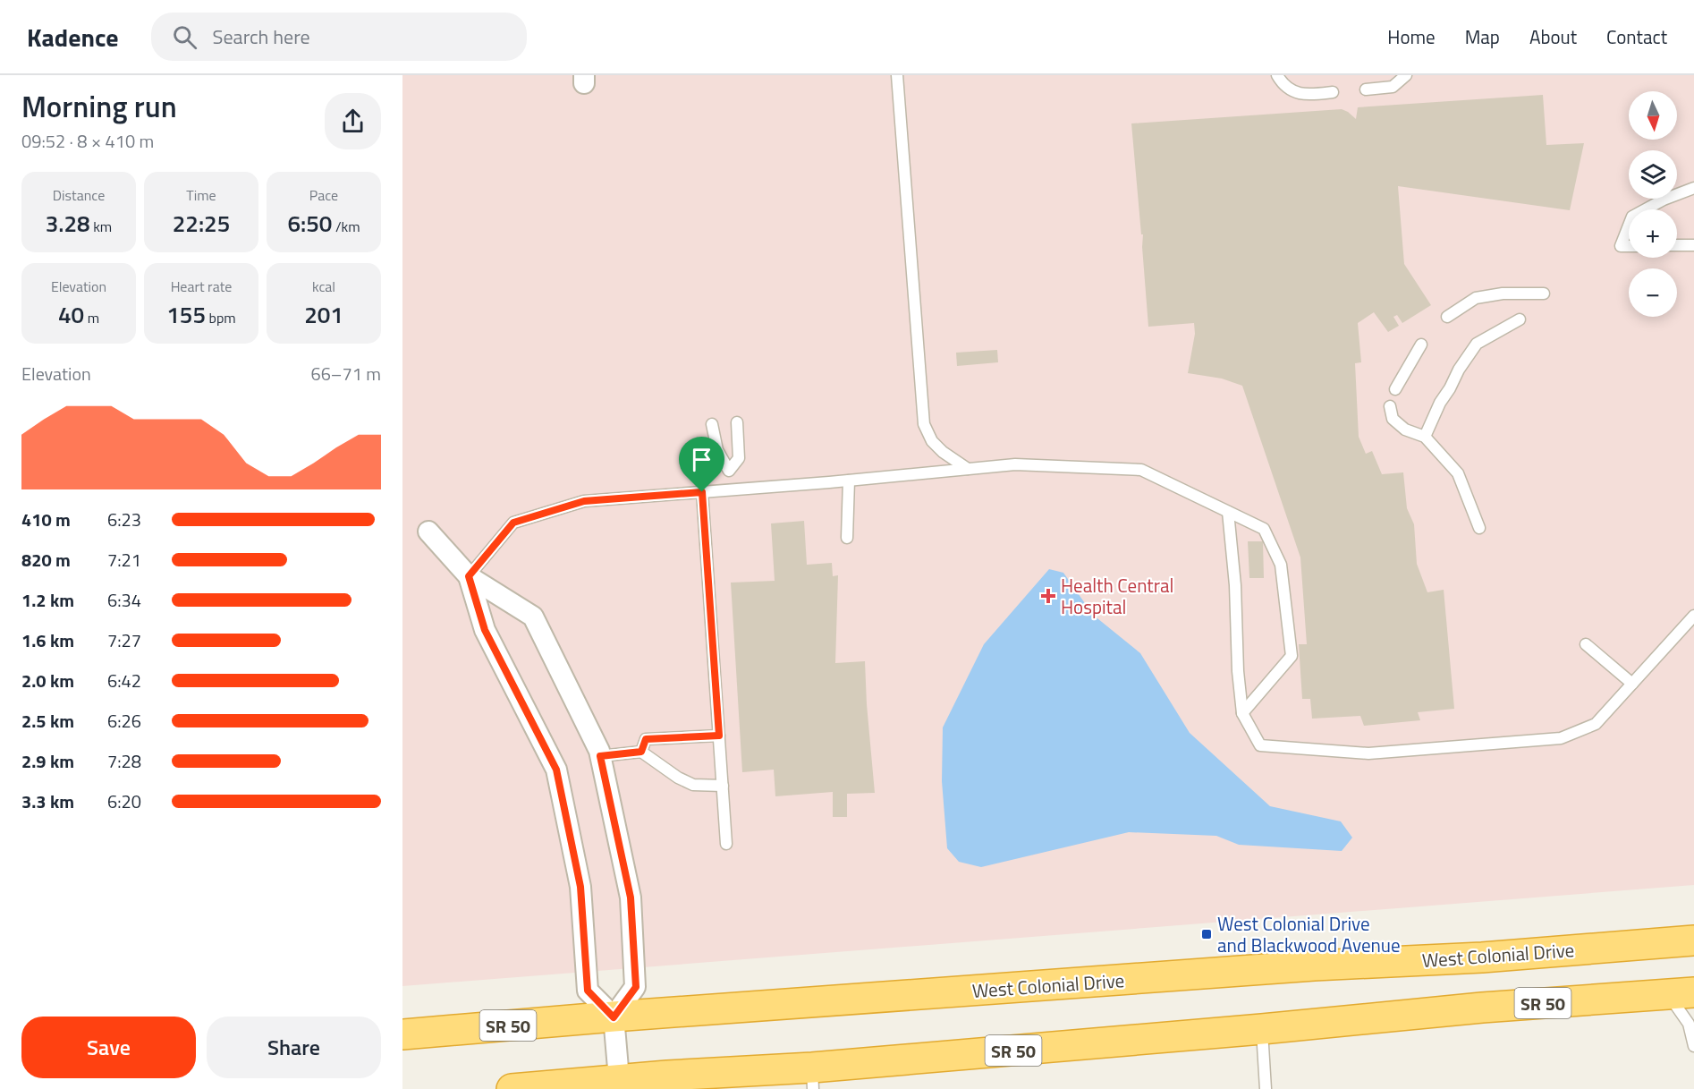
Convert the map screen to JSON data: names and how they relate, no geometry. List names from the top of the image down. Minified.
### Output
{"streets":{"highway":["West Colonial Drive","SR 50"]},"places":{"health":["Health Central Hospital"],"transit":["West Colonial Drive and Blackwood Avenue"]},"north":"bottom","page":{"header":"Kadence","search":"Search here","nav":["Home","Map","About","Contact"],"heading":["Morning run","09:52 · 8 × 410 m"],"map_buttons":["+","−"],"stats":[["Distance","3.28 km"],["Time","22:25"],["Pace","6:50 /km"],["Elevation","40 m"],["Heart rate","155 bpm"],["kcal","201"]],"chart":["Elevation","66–71 m"],"list":[{"name":"410 m","note":"6:23"},{"name":"820 m","note":"7:21"},{"name":"1.2 km","note":"6:34"},{"name":"1.6 km","note":"7:27"},{"name":"2.0 km","note":"6:42"},{"name":"2.5 km","note":"6:26"},{"name":"2.9 km","note":"7:28"},{"name":"3.3 km","note":"6:20"}],"buttons":["Save","Share"]}}
